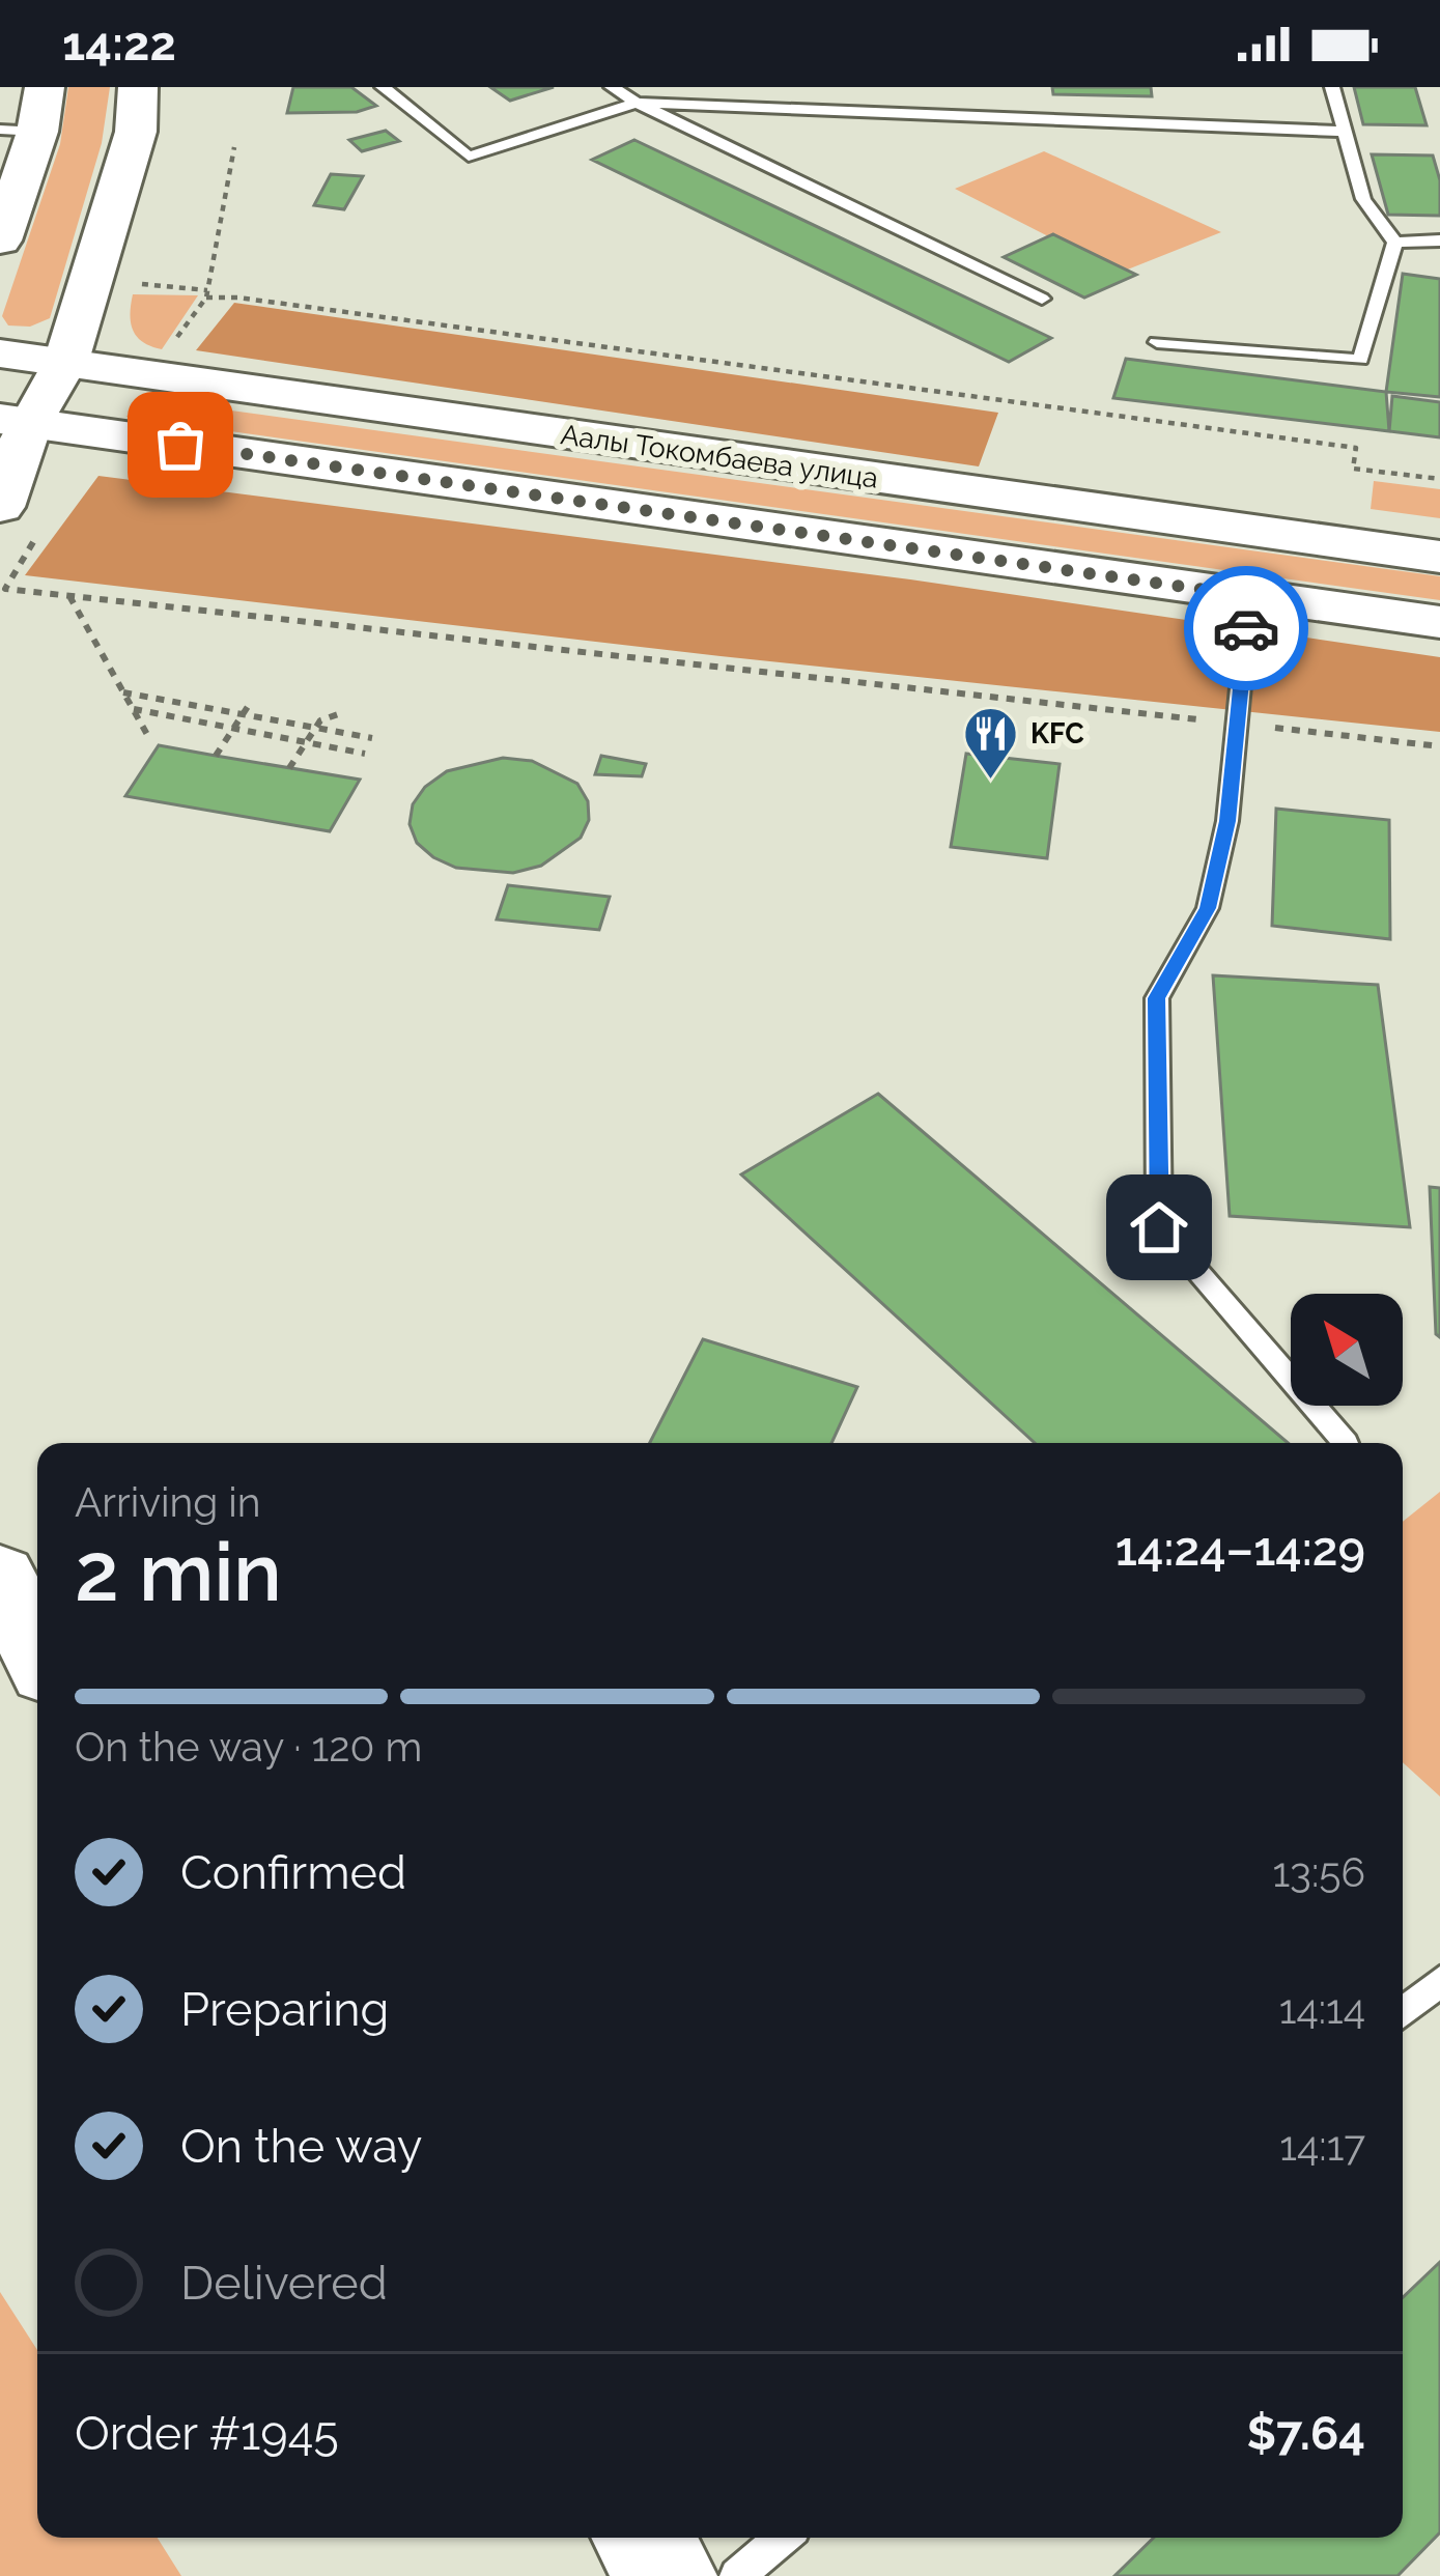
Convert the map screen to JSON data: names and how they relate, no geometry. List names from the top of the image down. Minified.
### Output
{"streets":{"main road":["Аалы Токомбаева улица"]},"places":{"restaurant":["KFC"]},"north":"top left","page":{"status":"14:22","heading":["2 min","Arriving in","14:24–14:29"],"panel":["Order #1945","$7.64"],"bar":"On the way · 120 m","list":[["Confirmed","13:56"],["Preparing","14:14"],["On the way","14:17"],"Delivered"]}}
